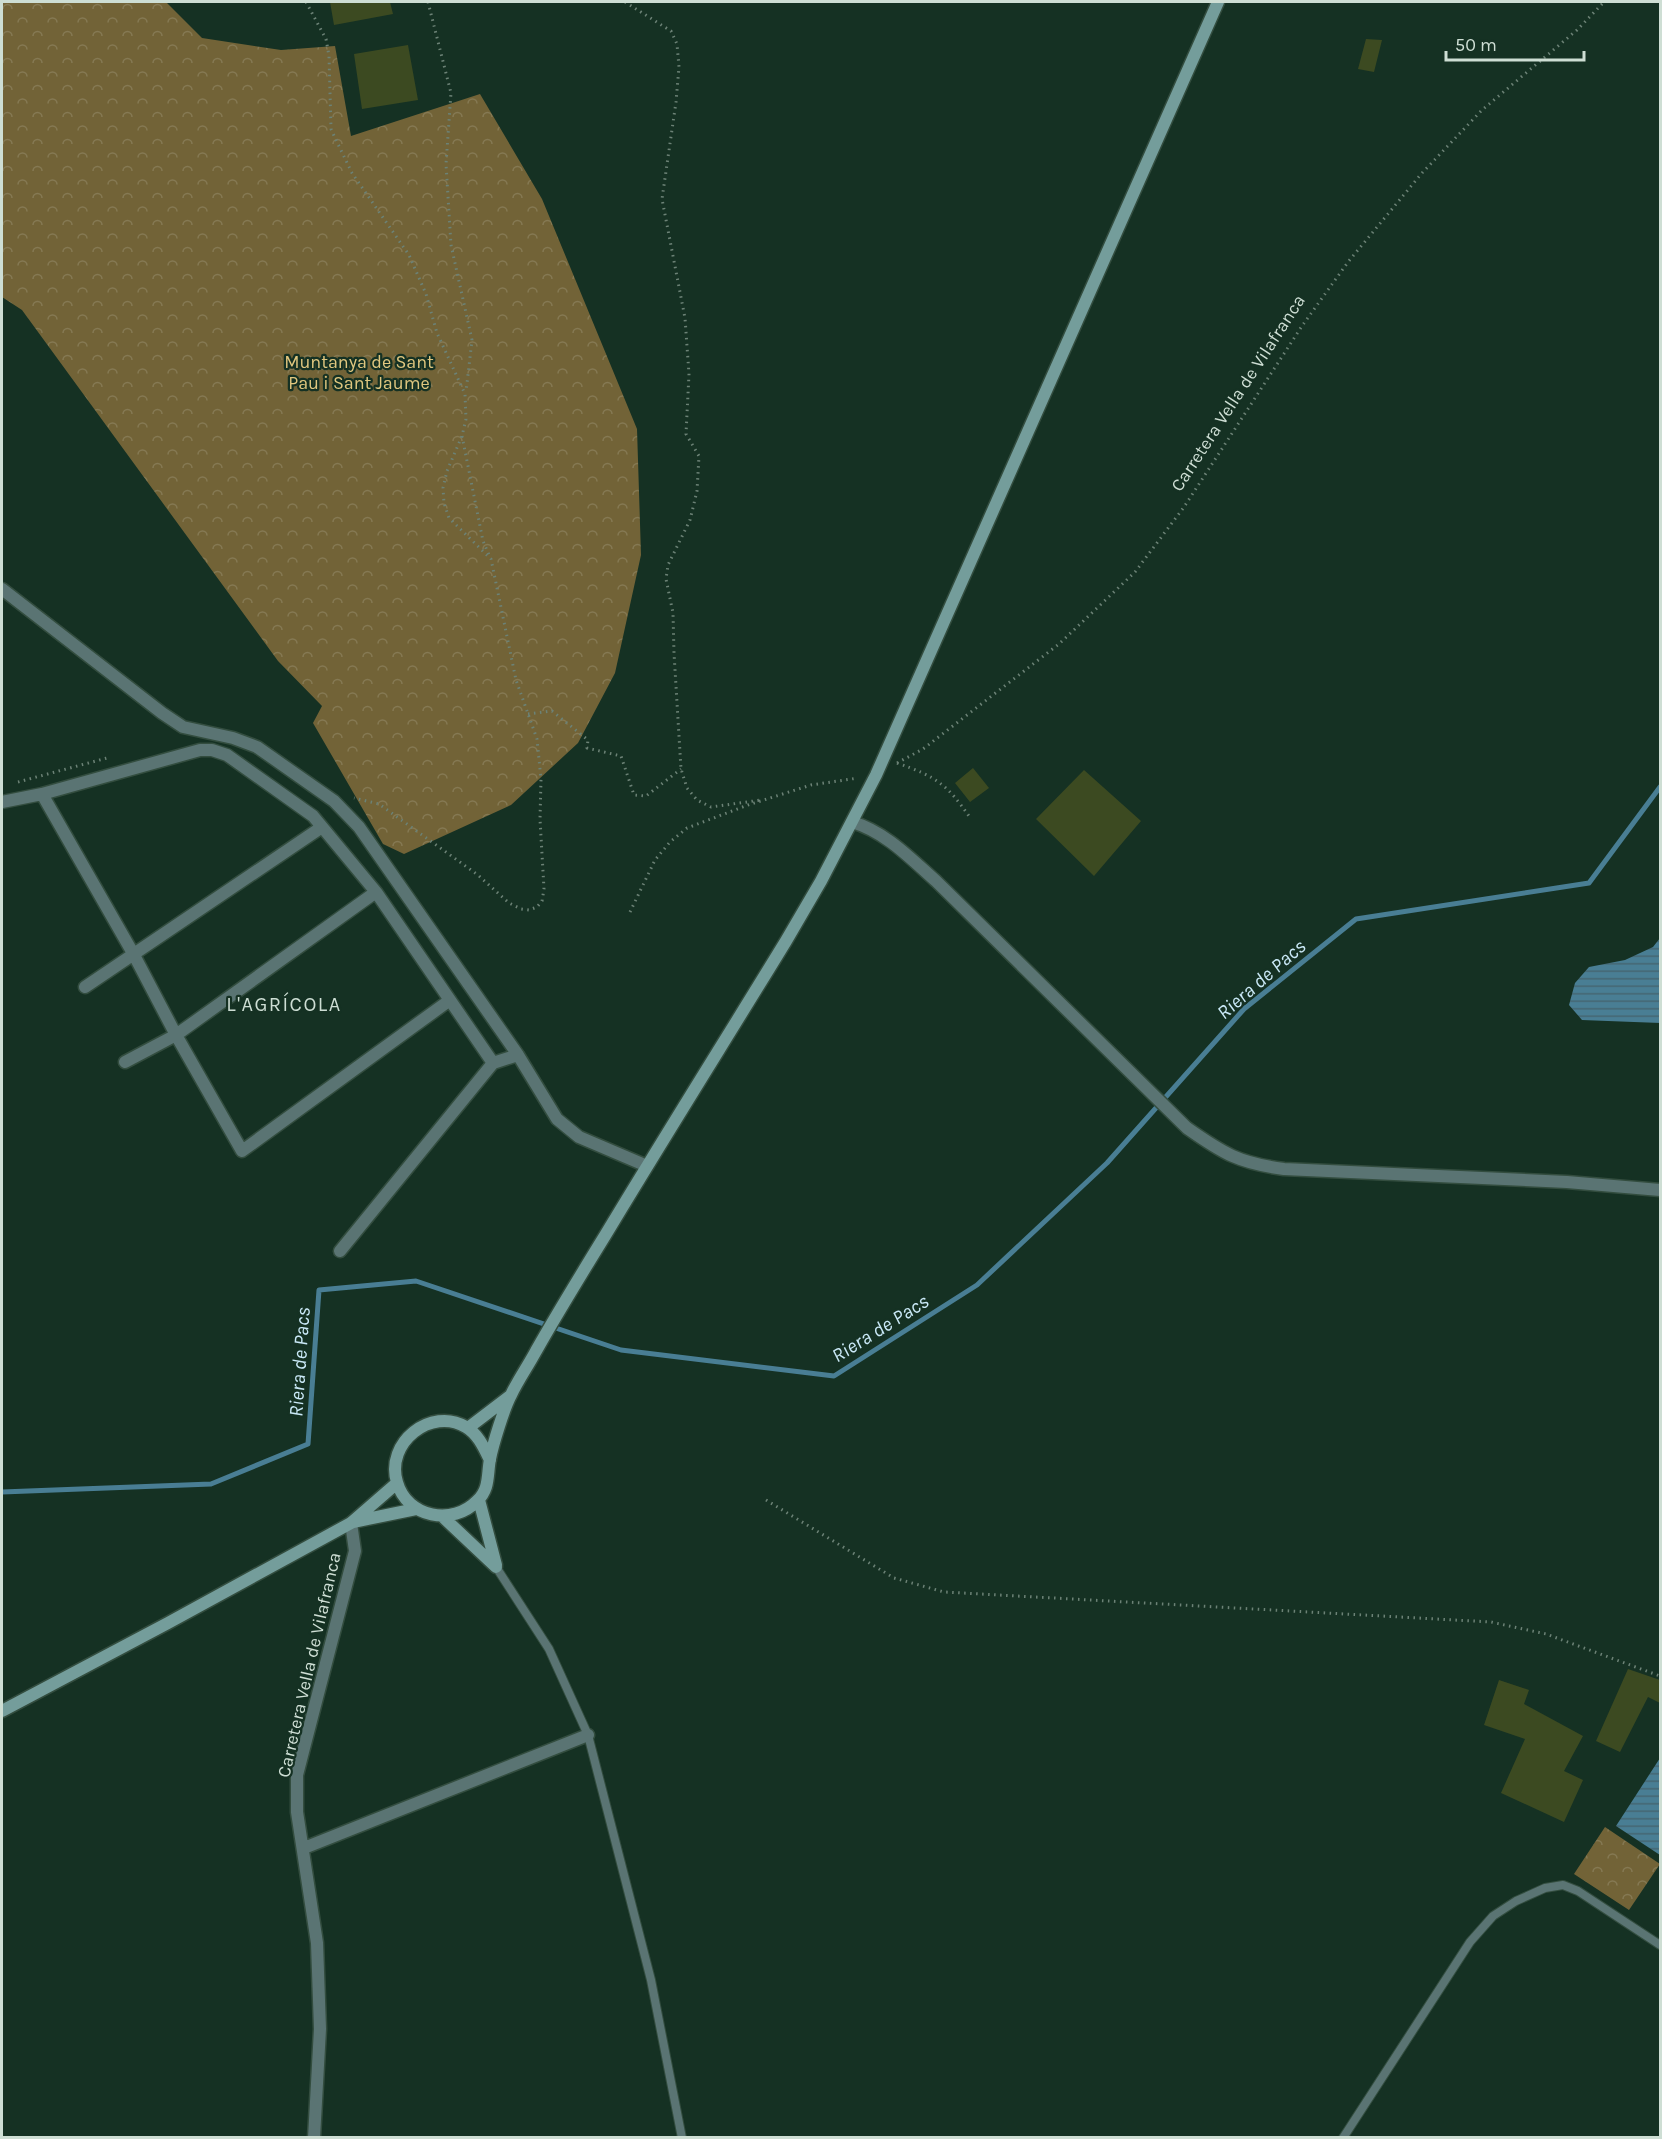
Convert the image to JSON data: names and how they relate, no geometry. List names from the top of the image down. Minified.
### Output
{"streets":{"street":["Carretera Vella de Vilafranca"]},"districts":["L'AGRÍCOLA"],"water":["Riera de Pacs"],"parks":["Muntanya de Sant Pau i Sant Jaume"],"scale_bar":"50 m"}
